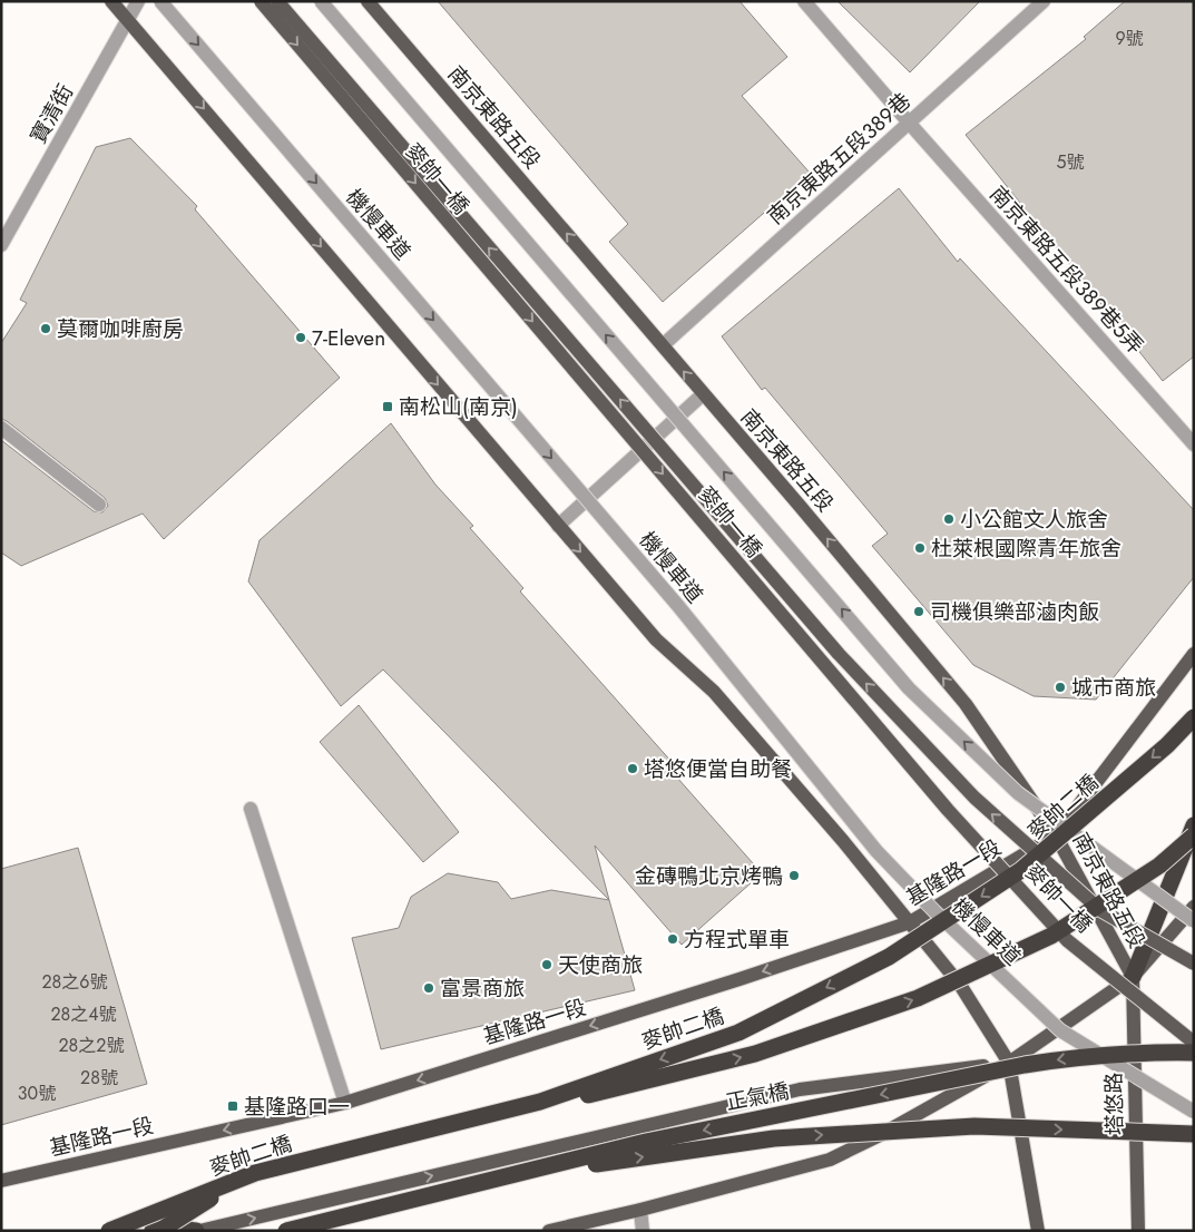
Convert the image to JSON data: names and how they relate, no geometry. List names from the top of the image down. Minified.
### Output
{"streets":{"highway":["麥帥二橋","正氣橋"],"main road":["南京東路五段","麥帥一橋","基隆路一段","塔悠路"],"street":["寶清街","南京東路五段389巷","機慢車道","南京東路五段389巷5弄"]},"crossings":[["南京東路五段","南京東路五段389巷"],["南京東路五段","基隆路一段"],["南京東路五段","塔悠路"],["南京東路五段389巷","南京東路五段389巷5弄"]],"one_way":["南京東路五段"],"places":{"other":["莫爾咖啡廚房","7-Eleven","小公館文人旅舍","杜萊根國際青年旅舍","司機俱樂部滷肉飯","城市商旅","塔悠便當自助餐","金磚鴨北京烤鴨","方程式單車","天使商旅","富景商旅"],"transit":["南松山(南京)","基隆路口一"]},"house_numbers":["9號","5號","28之6號","28之4號","28之2號","28號","30號"]}
